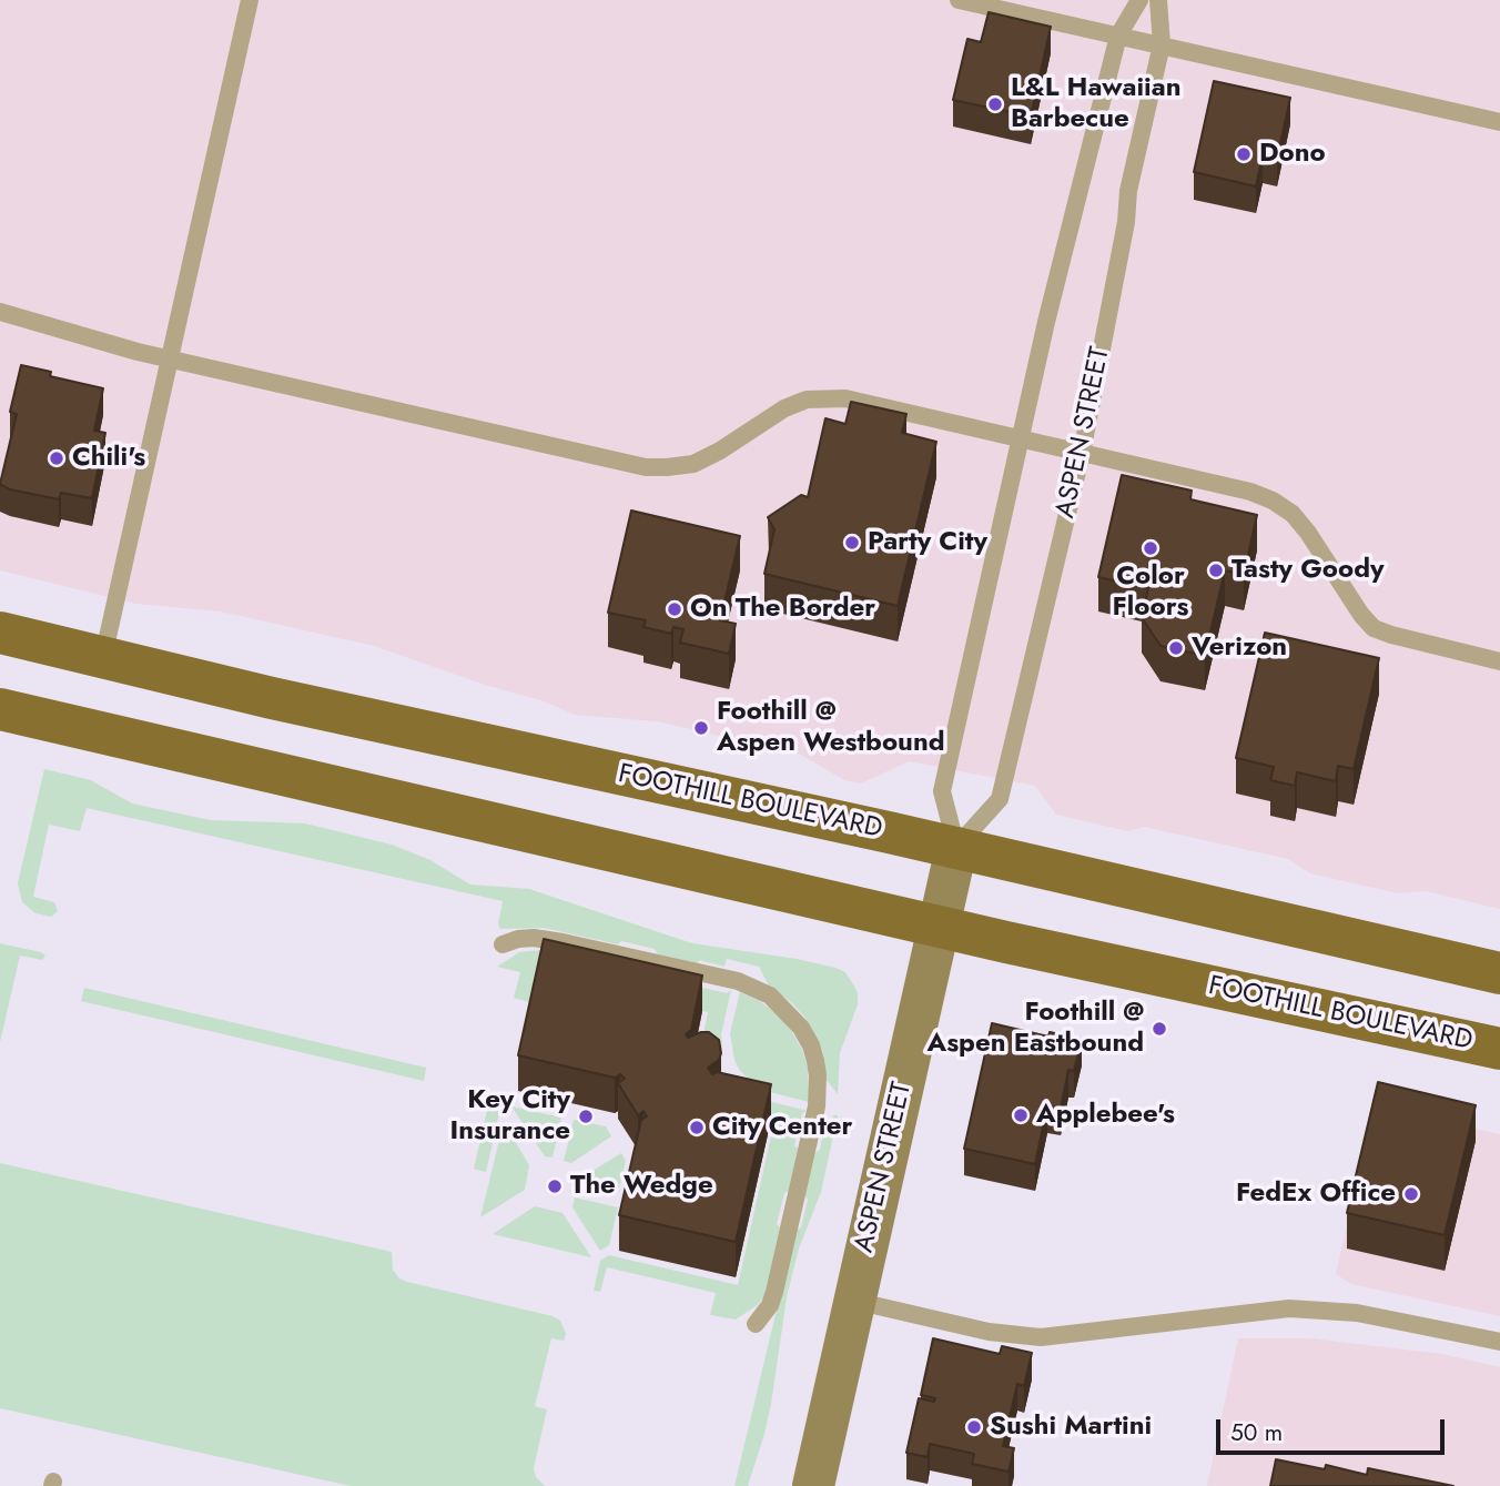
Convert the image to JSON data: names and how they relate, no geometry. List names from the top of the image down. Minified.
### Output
{"streets":{"main road":["FOOTHILL BOULEVARD"],"street":["ASPEN STREET"]},"crossings":[["ASPEN STREET","FOOTHILL BOULEVARD"]],"places":["L&L Hawaiian Barbecue","Dono","Chili's","Party City","Color Floors","Tasty Goody","On The Border","Verizon","Foothill @ Aspen Westbound","Foothill @ Aspen Eastbound","Applebee's","Key City Insurance","City Center","The Wedge","FedEx Office","Sushi Martini"],"scale_bar":"50 m"}
